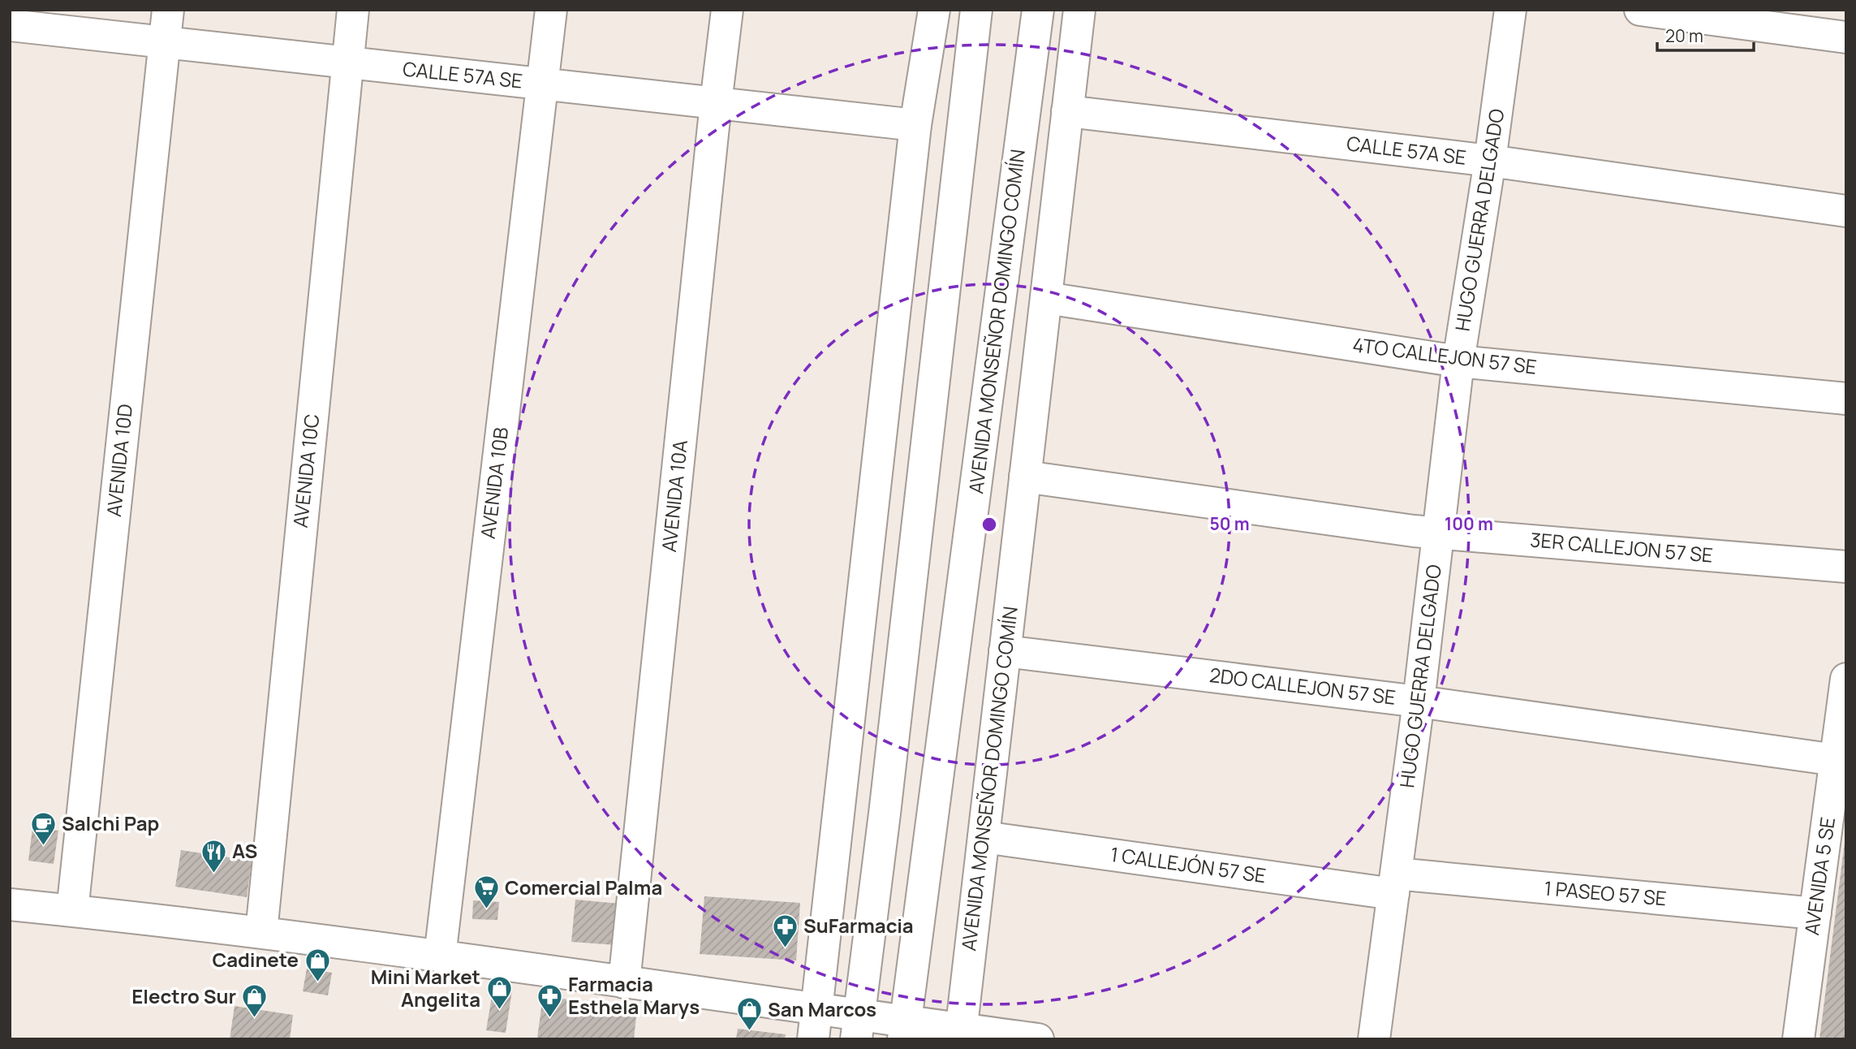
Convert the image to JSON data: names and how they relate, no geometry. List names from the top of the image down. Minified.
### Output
{"streets":{"street":["CALLE 57A SE","HUGO GUERRA DELGADO","AVENIDA MONSEÑOR DOMINGO COMÍN","4TO CALLEJON 57 SE","AVENIDA 10D","AVENIDA 10C","AVENIDA 10B","AVENIDA 10A","3ER CALLEJON 57 SE","2DO CALLEJON 57 SE","1 CALLEJÓN 57 SE","AVENIDA 5 SE","1 PASEO 57 SE"]},"crossings":[["CALLE 57A SE","HUGO GUERRA DELGADO"],["CALLE 57A SE","AVENIDA MONSEÑOR DOMINGO COMÍN"],["CALLE 57A SE","AVENIDA 10D"],["CALLE 57A SE","AVENIDA 10C"],["CALLE 57A SE","AVENIDA 10B"],["CALLE 57A SE","AVENIDA 10A"],["HUGO GUERRA DELGADO","4TO CALLEJON 57 SE"],["HUGO GUERRA DELGADO","3ER CALLEJON 57 SE"],["HUGO GUERRA DELGADO","2DO CALLEJON 57 SE"],["HUGO GUERRA DELGADO","1 CALLEJÓN 57 SE"],["HUGO GUERRA DELGADO","1 PASEO 57 SE"],["AVENIDA MONSEÑOR DOMINGO COMÍN","4TO CALLEJON 57 SE"],["AVENIDA MONSEÑOR DOMINGO COMÍN","3ER CALLEJON 57 SE"],["AVENIDA MONSEÑOR DOMINGO COMÍN","2DO CALLEJON 57 SE"],["AVENIDA MONSEÑOR DOMINGO COMÍN","1 CALLEJÓN 57 SE"],["2DO CALLEJON 57 SE","AVENIDA 5 SE"],["1 CALLEJÓN 57 SE","1 PASEO 57 SE"],["AVENIDA 5 SE","1 PASEO 57 SE"]],"places":{"cafe":["Salchi Pap"],"restaurant":["AS"],"supermarket":["Comercial Palma"],"pharmacy":["SuFarmacia","Farmacia Esthela Marys"],"shop":["Cadinete","Mini Market Angelita","Electro Sur","San Marcos"]},"scale_bar":"20 m","rings":["50 m","100 m"]}
